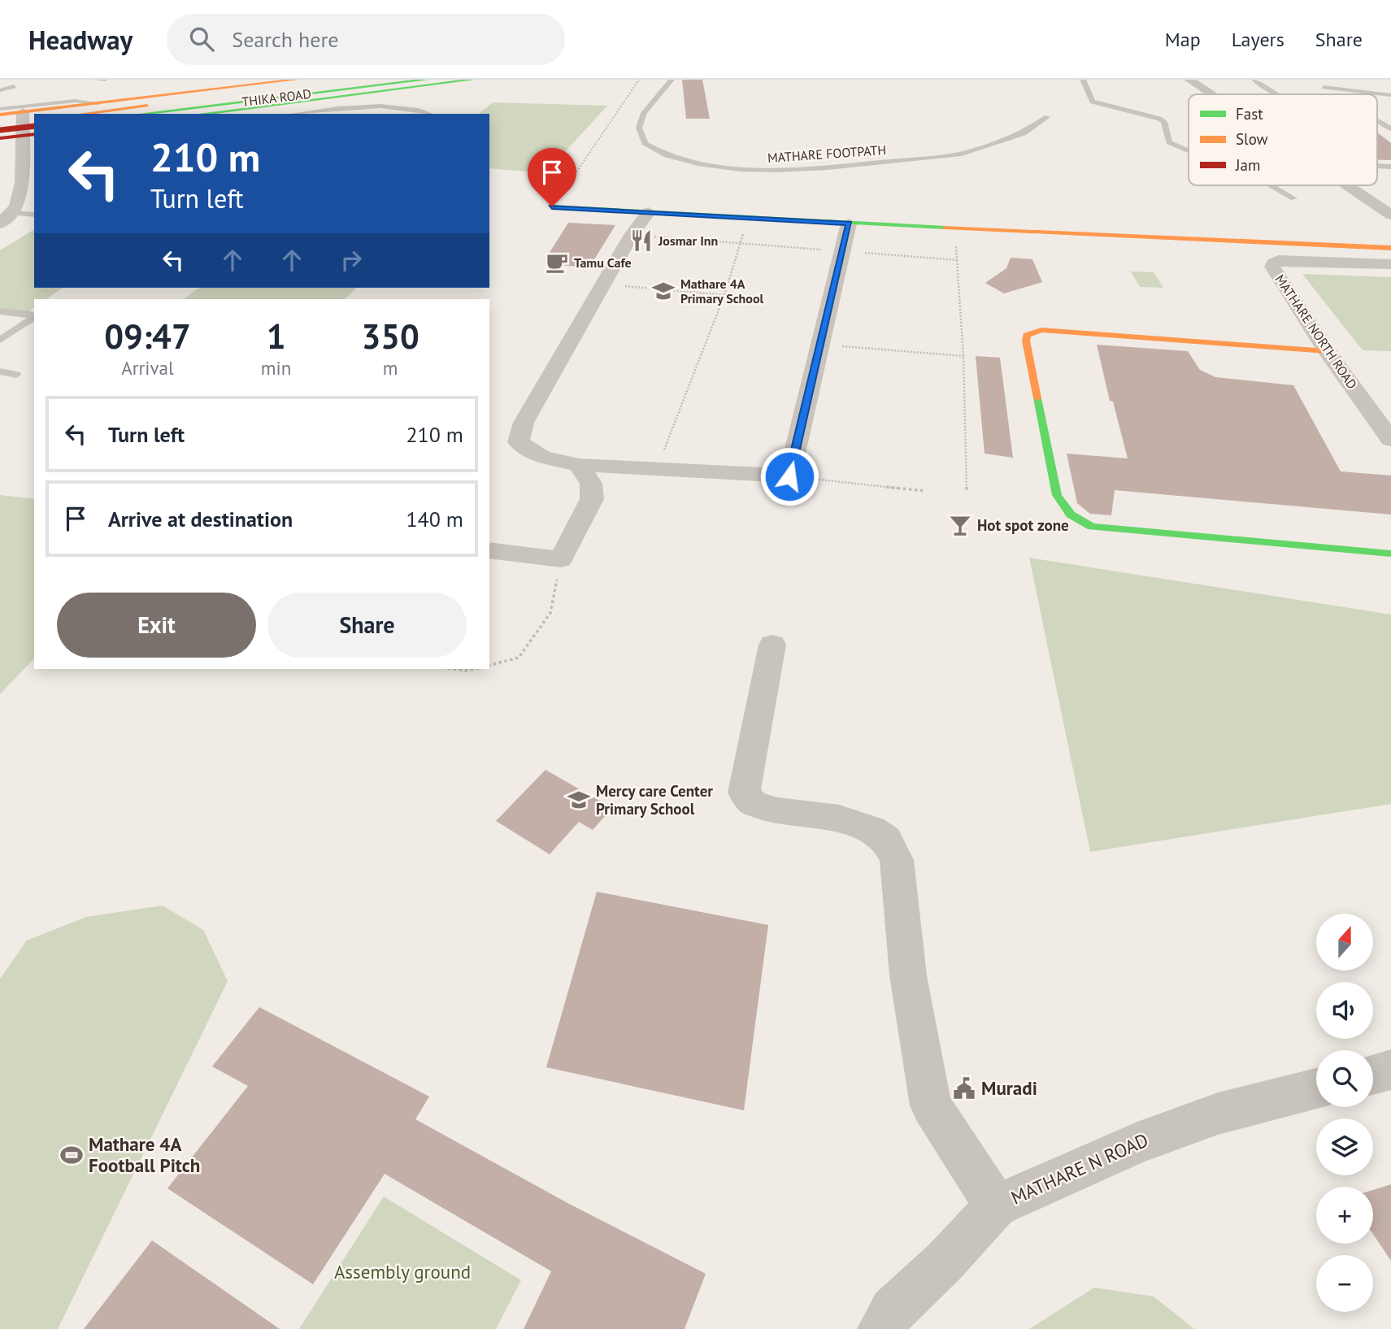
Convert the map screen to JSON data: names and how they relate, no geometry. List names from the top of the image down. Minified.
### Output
{"streets":{"main road":["THIKA ROAD"],"street":["MATHARE NORTH ROAD","MATHARE N ROAD"],"lane":["MATHARE FOOTPATH"]},"parks":["Assembly ground"],"places":{"restaurant":["Josmar Inn"],"cafe":["Tamu Cafe"],"school or university":["Mathare 4A Primary School","Mercy care Center Primary School"],"bar":["Hot spot zone"],"public building":["Muradi"],"sports":["Mathare 4A Football Pitch"]},"legend":["Fast","Slow","Jam"],"north":"top","page":{"header":"Headway","search":"Search here","nav":["Map","Layers","Share"],"turn":["210 m","Turn left"],"eta":["09:47","Arrival","1","min","350","m"],"list":[{"name":"Turn left","value":"210 m"},{"name":"Arrive at destination","value":"140 m"}],"buttons":["Exit","Share"],"map_buttons":["+","−"]}}
